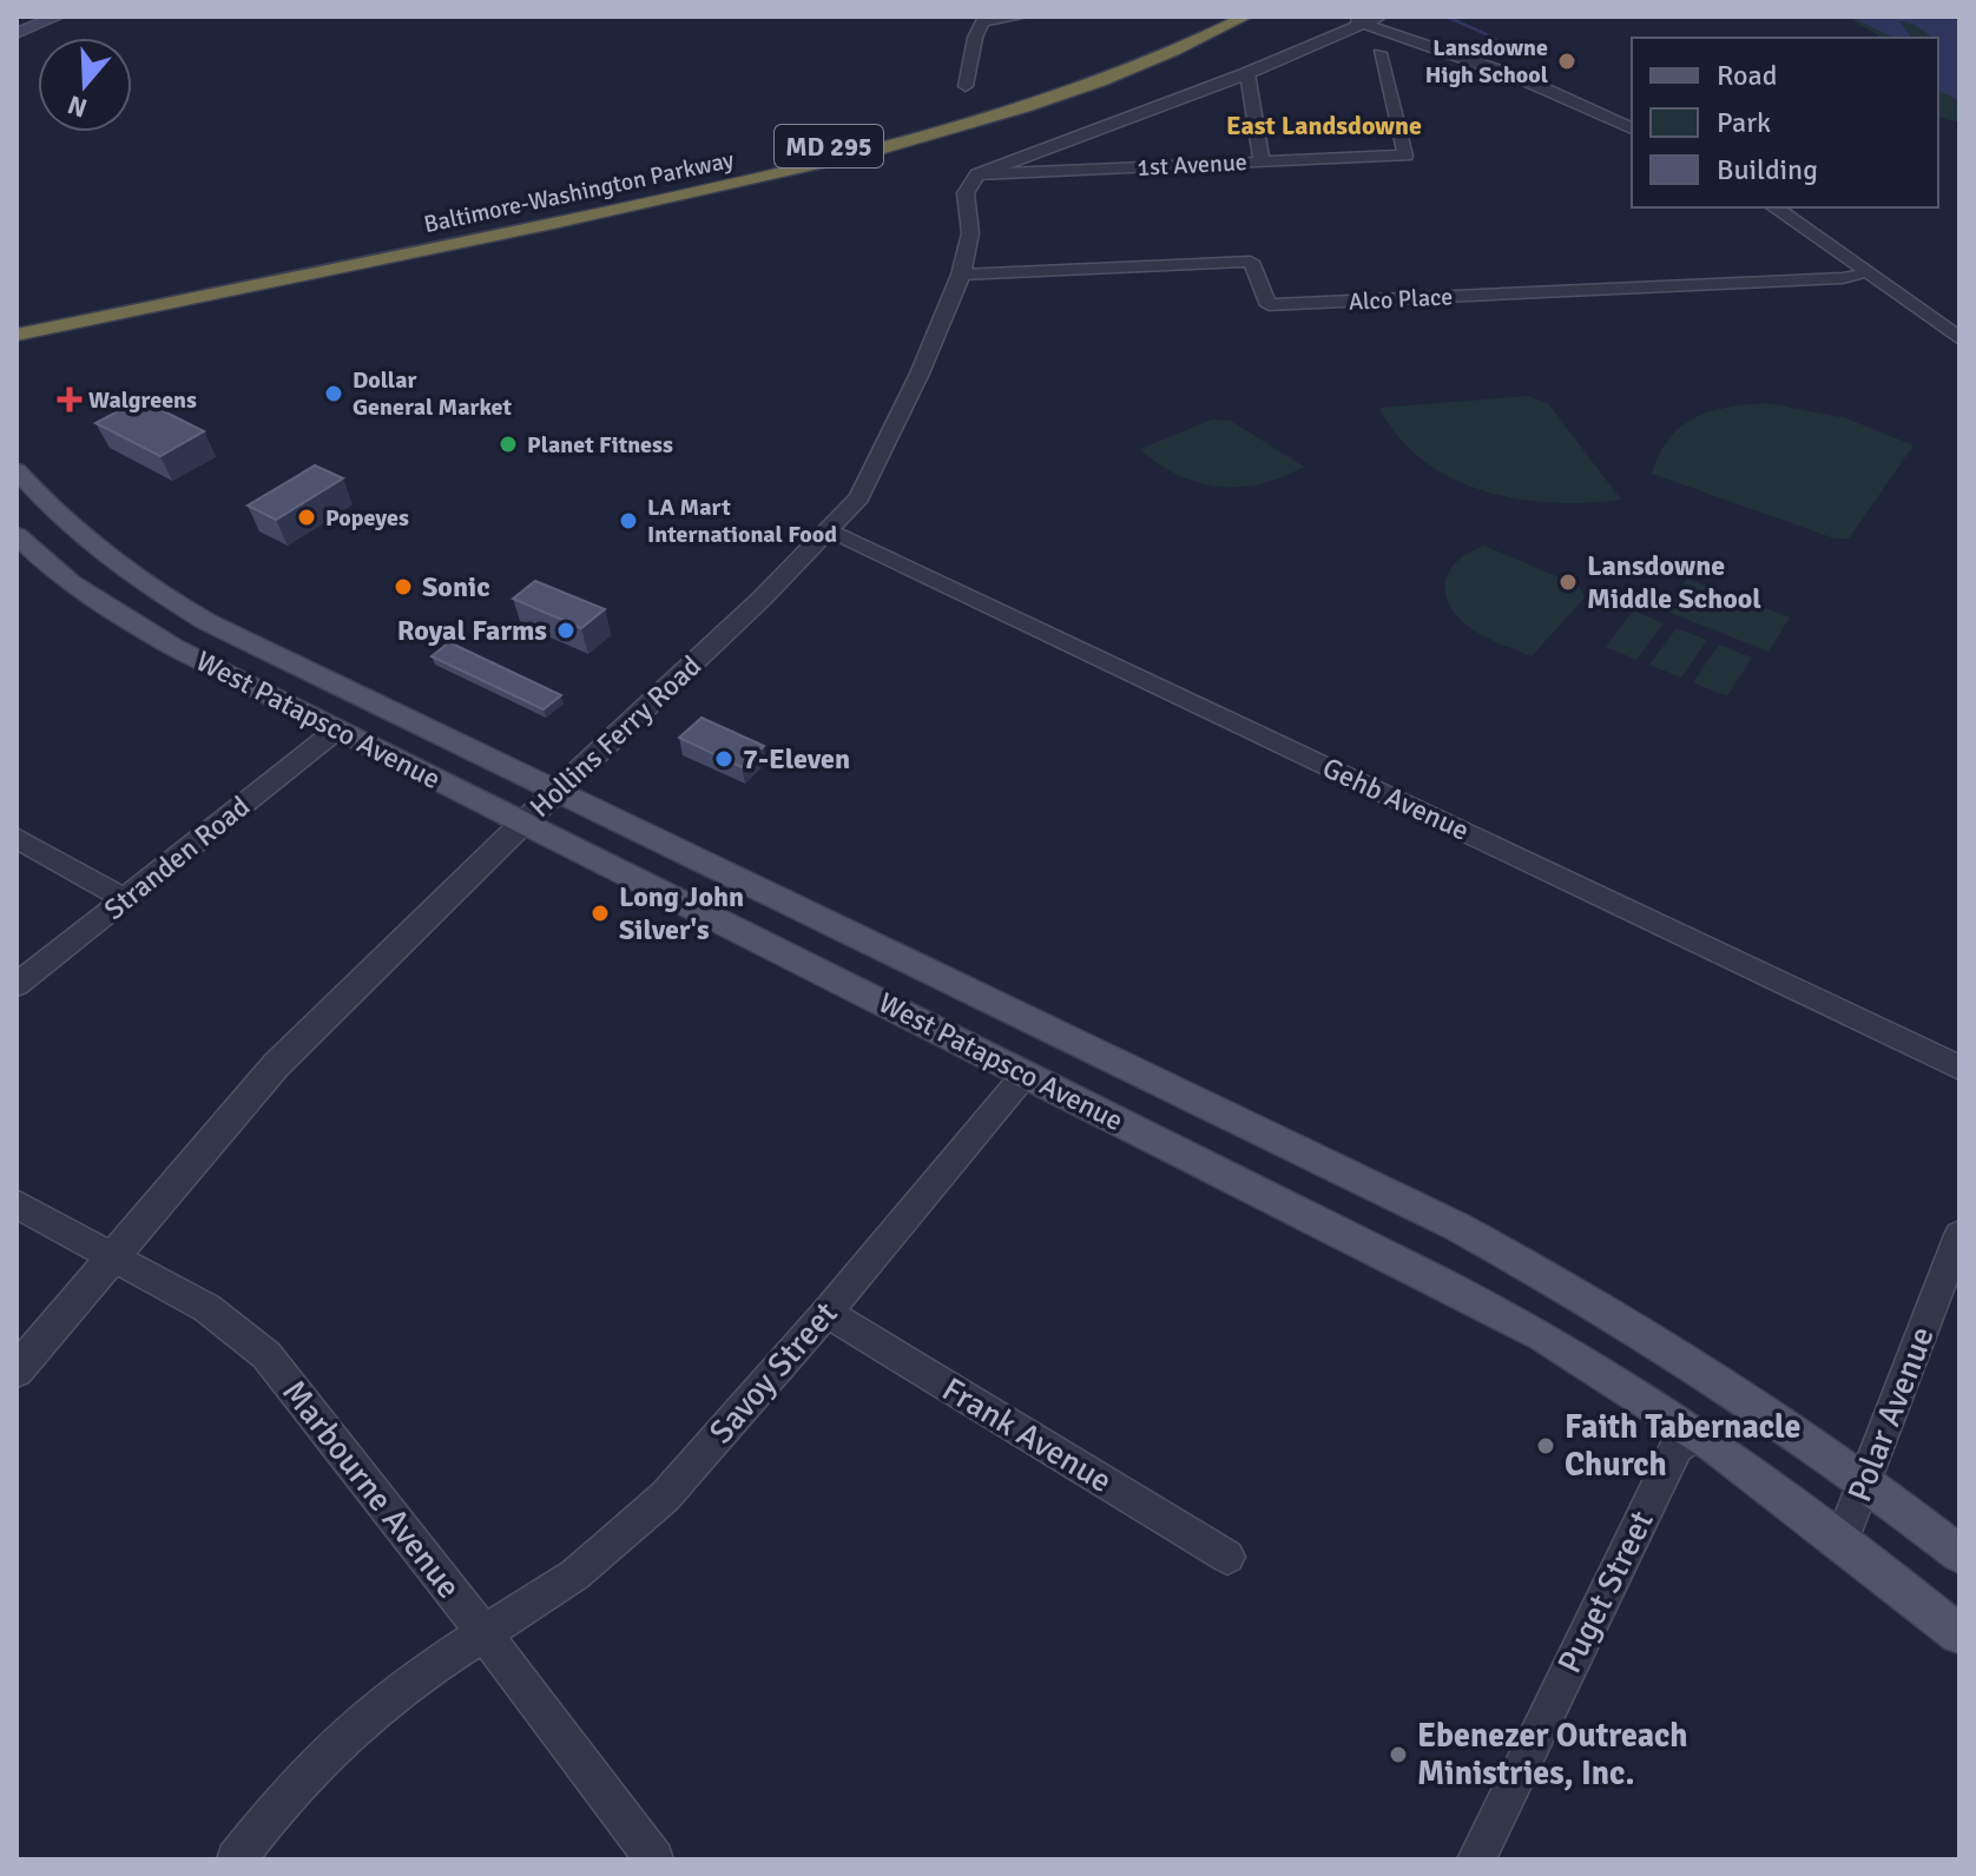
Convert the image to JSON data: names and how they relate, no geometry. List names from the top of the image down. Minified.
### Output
{"streets":{"highway":["MD 295","Baltimore-Washington Parkway"],"main road":["West Patapsco Avenue"],"street":["1st Avenue","Alco Place","Hollins Ferry Road","Gehb Avenue","Stranden Road","Savoy Street","Polar Avenue","Frank Avenue","Marbourne Avenue","Puget Street"]},"crossings":[["1st Avenue","Hollins Ferry Road"],["Alco Place","Hollins Ferry Road"],["West Patapsco Avenue","Hollins Ferry Road"],["West Patapsco Avenue","Stranden Road"],["West Patapsco Avenue","Savoy Street"],["West Patapsco Avenue","Polar Avenue"],["West Patapsco Avenue","Puget Street"],["Hollins Ferry Road","Gehb Avenue"],["Hollins Ferry Road","Marbourne Avenue"],["Savoy Street","Frank Avenue"],["Savoy Street","Marbourne Avenue"]],"districts":["East Landsdowne"],"places":{"other":["Lansdowne High School","Dollar General Market","Planet Fitness","Popeyes","LA Mart International Food","Lansdowne Middle School","Sonic","Royal Farms","7-Eleven","Long John Silver's","Faith Tabernacle Church","Ebenezer Outreach Ministries, Inc."],"health":["Walgreens"]},"legend":["Road","Park","Building"],"north":"bottom"}
